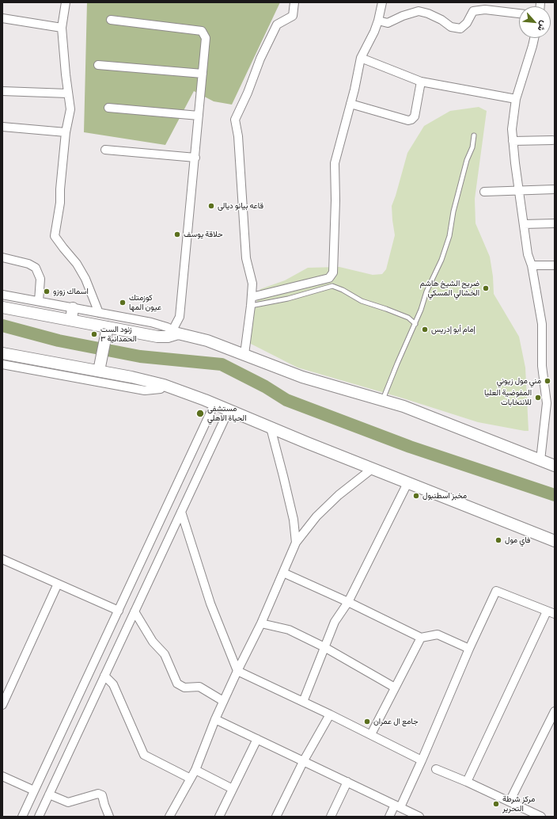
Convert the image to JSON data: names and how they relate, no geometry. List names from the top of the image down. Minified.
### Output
{"places":["قاعه بيانو ديالى","حلاقة يوسف","ضريح الشيخ هاشم الخشالي المسكي","اسماك زوزو","كوزمتك عيون المها","إمام أبو إدريس","زنود الست الحمدانية ٣","مني مول زيوني","المفوضية العليا للانتخابات","مستشفى الحياة الاهلي","مخبز اسطنبول","فاي مول","جامع ال عمران","مركز شرطة التحرير"],"north":"bottom right"}
